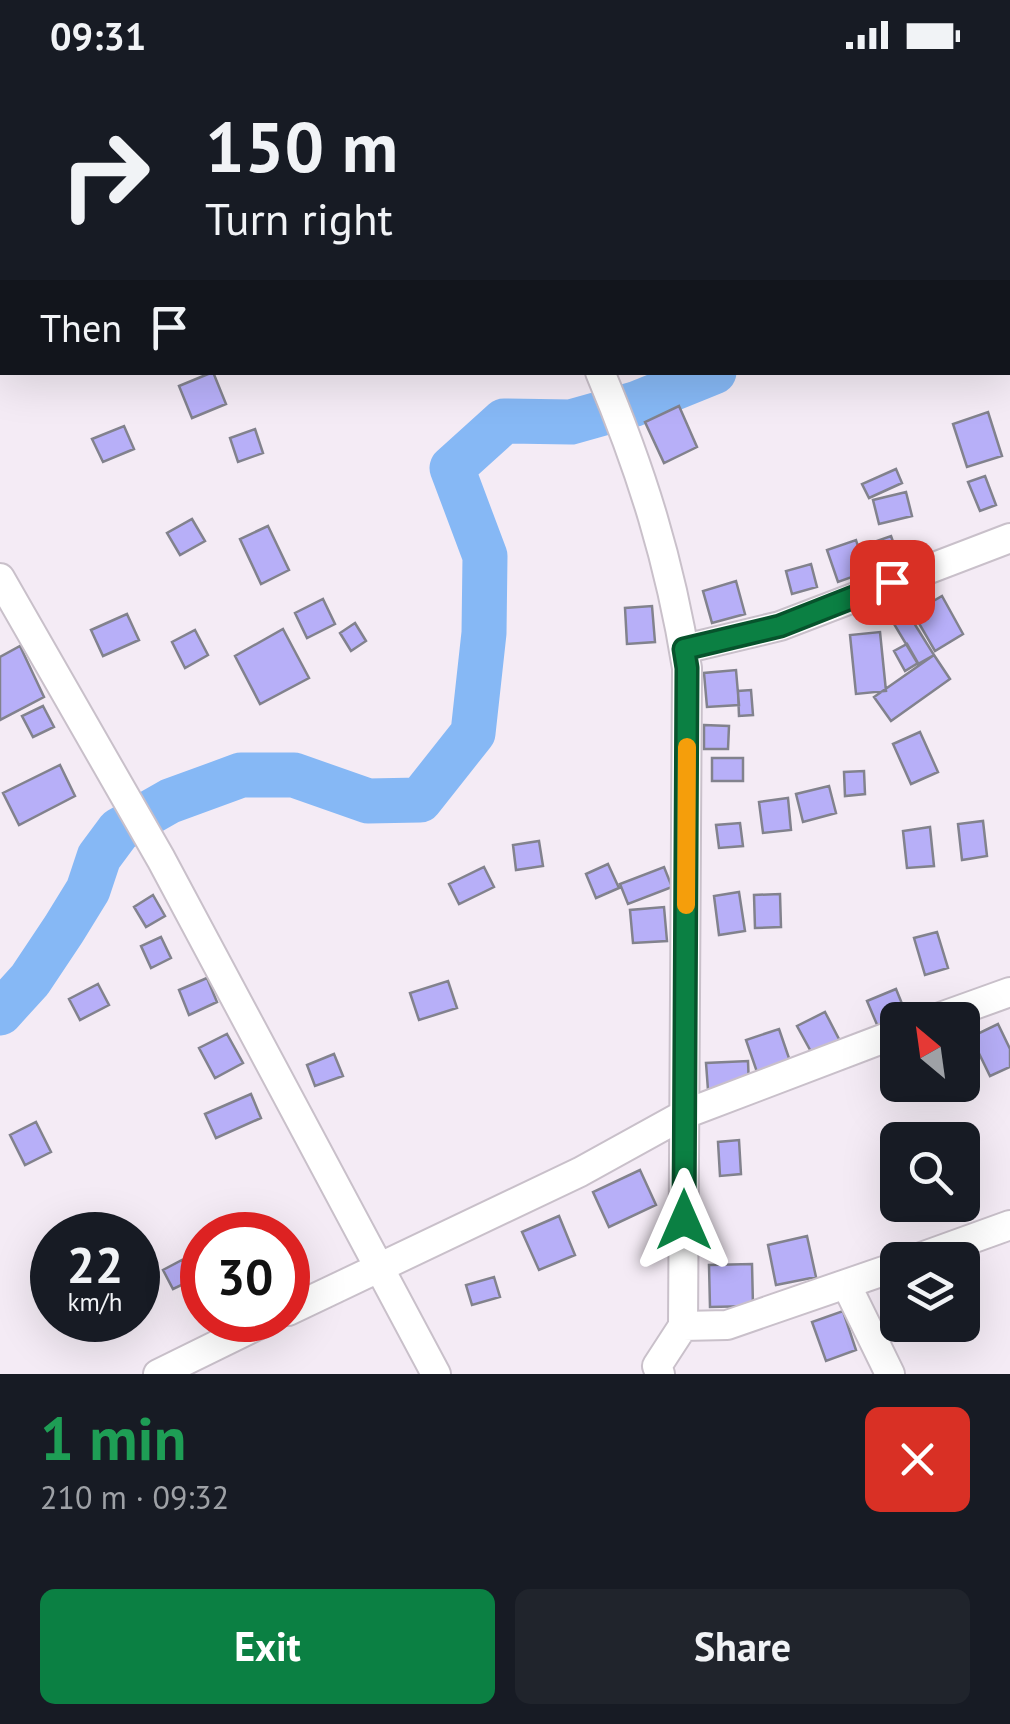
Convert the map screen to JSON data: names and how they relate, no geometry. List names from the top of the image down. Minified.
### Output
{"north":"top left","page":{"status":"09:31","turn":["150 m","Turn right"],"then":"Then","speed":"22 km/h","limit":"30","heading":["1 min","210 m · 09:32"],"buttons":["Exit","Share"]}}
